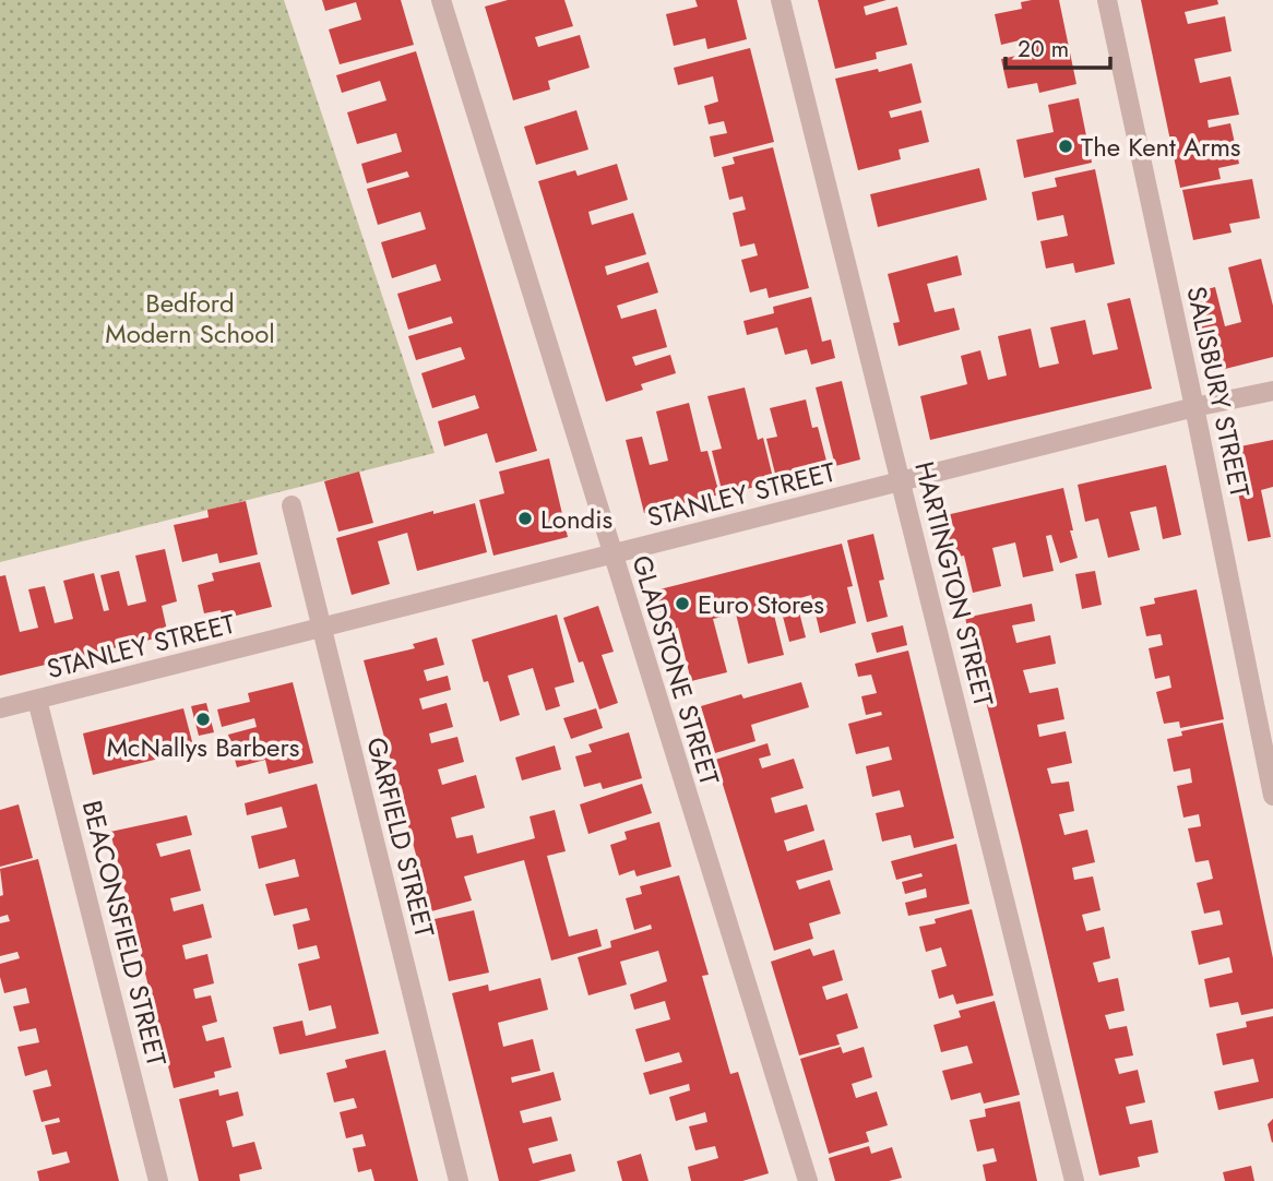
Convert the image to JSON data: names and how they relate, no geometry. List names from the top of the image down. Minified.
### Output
{"streets":{"street":["SALISBURY STREET","STANLEY STREET","HARTINGTON STREET","GLADSTONE STREET","GARFIELD STREET","BEACONSFIELD STREET"]},"crossings":[["SALISBURY STREET","STANLEY STREET"],["STANLEY STREET","HARTINGTON STREET"],["STANLEY STREET","GLADSTONE STREET"],["STANLEY STREET","GARFIELD STREET"],["STANLEY STREET","BEACONSFIELD STREET"]],"parks":["Bedford Modern School"],"places":["The Kent Arms","Londis","Euro Stores","McNallys Barbers"],"scale_bar":"20 m"}
